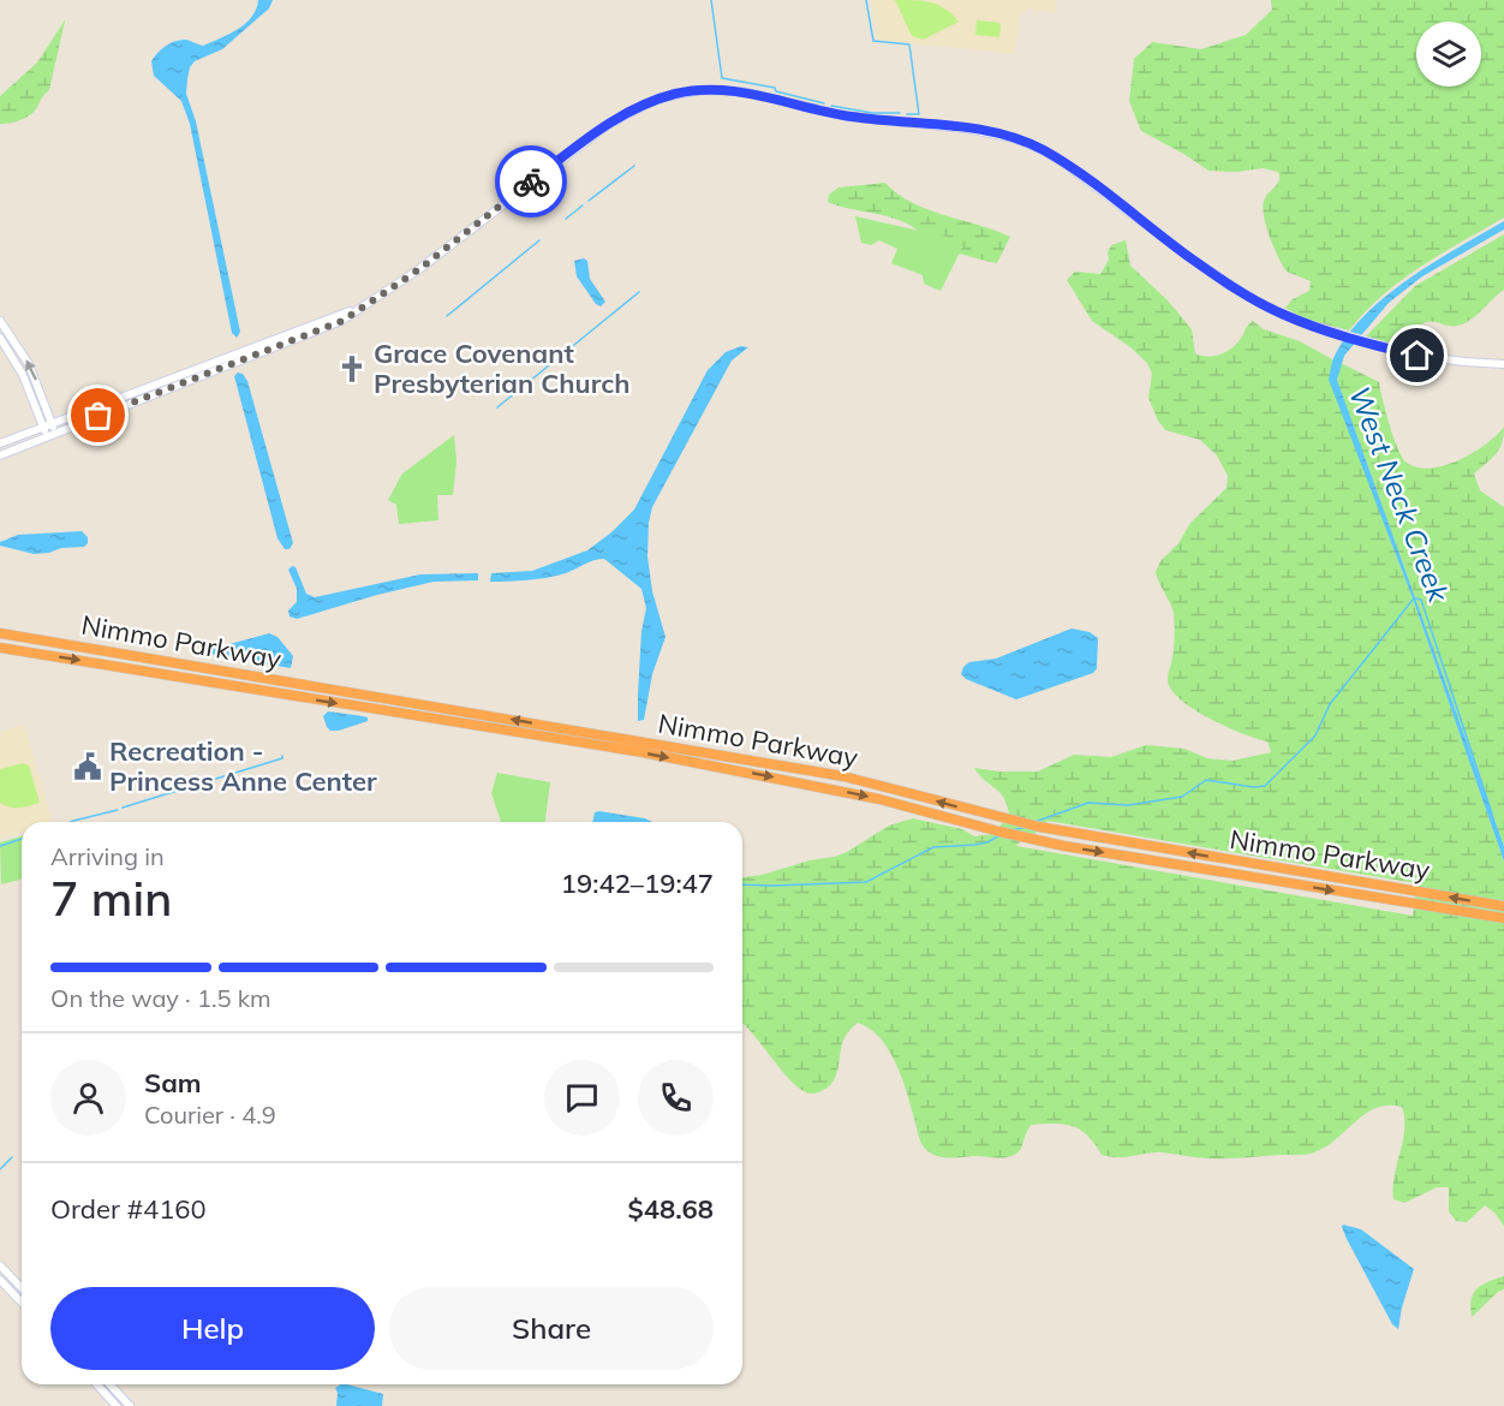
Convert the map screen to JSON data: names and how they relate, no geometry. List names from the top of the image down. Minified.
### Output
{"streets":{"highway":["Nimmo Parkway"]},"water":["West Neck Creek"],"places":{"church":["Grace Covenant Presbyterian Church"],"public building":["Recreation - Princess Anne Center"]},"page":{"heading":["7 min","Arriving in","19:42–19:47"],"panel":["Sam","Courier · 4.9","Order #4160","$48.68"],"bar":"On the way · 1.5 km","buttons":["Help","Share"]}}
